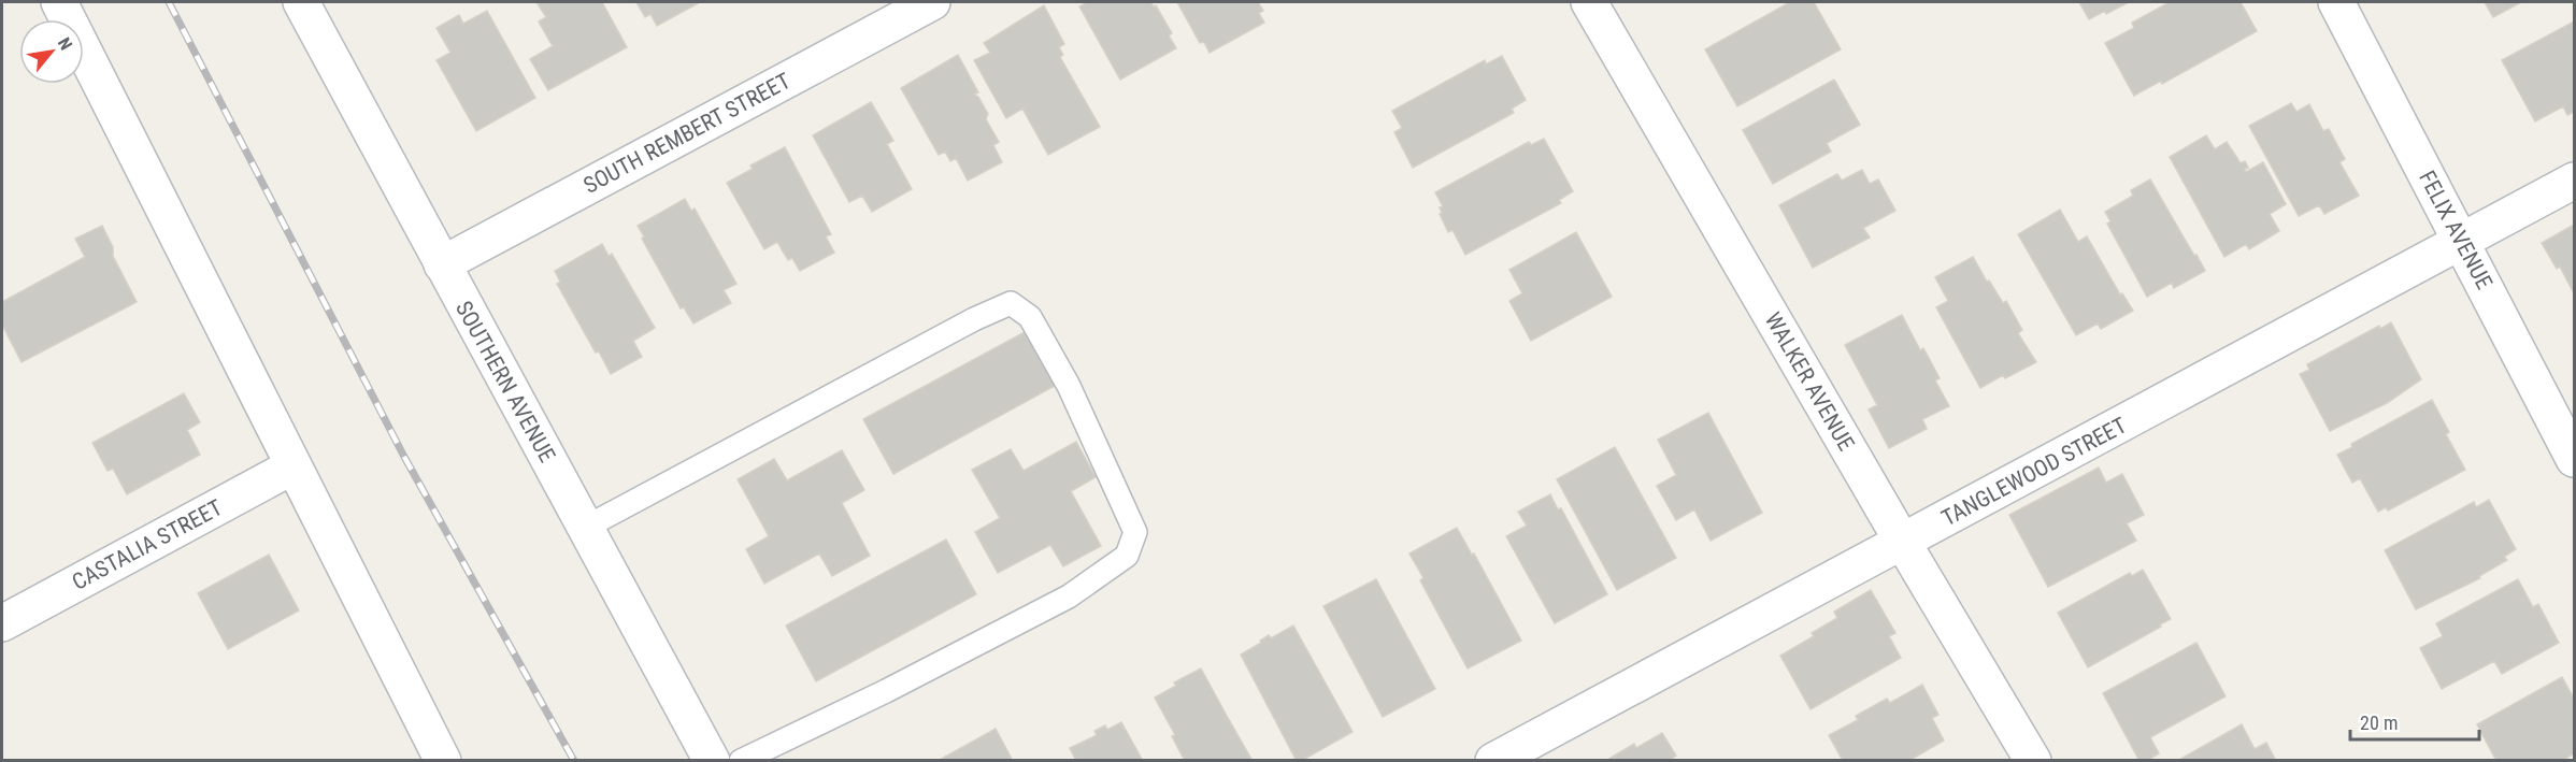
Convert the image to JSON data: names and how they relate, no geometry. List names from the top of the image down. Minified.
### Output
{"streets":{"street":["SOUTH REMBERT STREET","FELIX AVENUE","SOUTHERN AVENUE","WALKER AVENUE","TANGLEWOOD STREET","CASTALIA STREET"]},"crossings":[["SOUTH REMBERT STREET","SOUTHERN AVENUE"],["FELIX AVENUE","TANGLEWOOD STREET"],["WALKER AVENUE","TANGLEWOOD STREET"]],"scale_bar":"20 m","north":"top right"}
